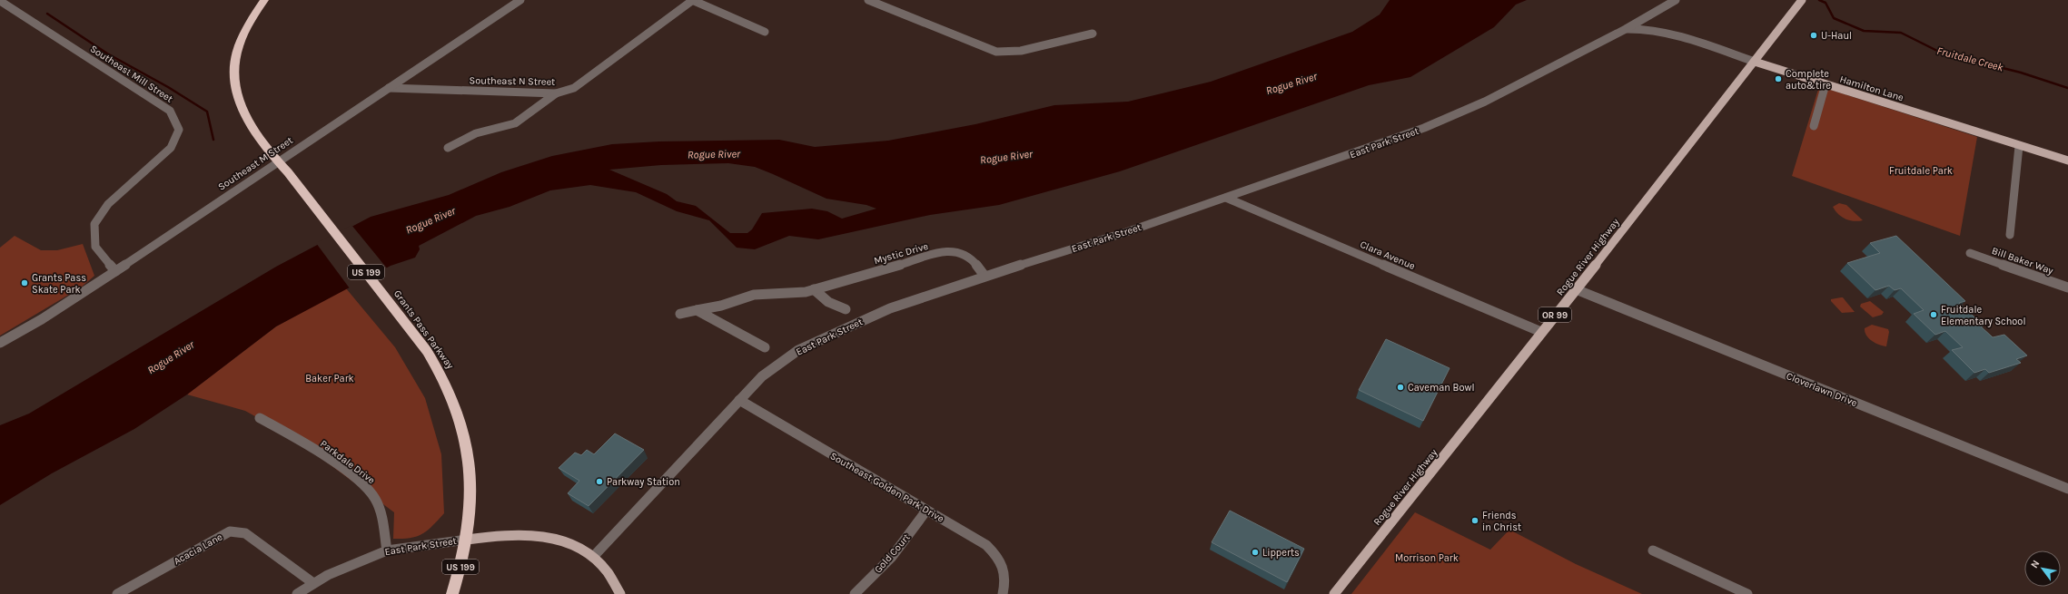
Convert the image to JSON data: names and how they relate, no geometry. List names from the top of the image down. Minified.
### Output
{"streets":{"highway":["US 199","Grants Pass Parkway"],"main road":["Hamilton Lane","Rogue River Highway","OR 99"],"street":["Southeast Mill Street","Southeast N Street","East Park Street","Southeast M Street","Mystic Drive","Clara Avenue","Bill Baker Way","Cloverlawn Drive","Parkdale Drive","Southeast Golden Park Drive","Acacia Lane","Gold Court"]},"crossings":[["Southeast Mill Street","Southeast M Street"],["Southeast N Street","Southeast M Street"],["Hamilton Lane","East Park Street"],["Hamilton Lane","Rogue River Highway"],["East Park Street","Mystic Drive"],["East Park Street","Clara Avenue"],["East Park Street","Grants Pass Parkway"],["East Park Street","Parkdale Drive"],["East Park Street","Southeast Golden Park Drive"],["East Park Street","Acacia Lane"],["Southeast M Street","Grants Pass Parkway"],["Clara Avenue","Rogue River Highway"],["Rogue River Highway","Cloverlawn Drive"],["Southeast Golden Park Drive","Gold Court"]],"water":["Fruitdale Creek","Rogue River"],"parks":["Fruitdale Park","Baker Park","Morrison Park"],"places":["U-Haul","Complete auto&tire","Grants Pass Skate Park","Fruitdale Elementary School","Caveman Bowl","Parkway Station","Friends in Christ","Lipperts"],"north":"top left"}
